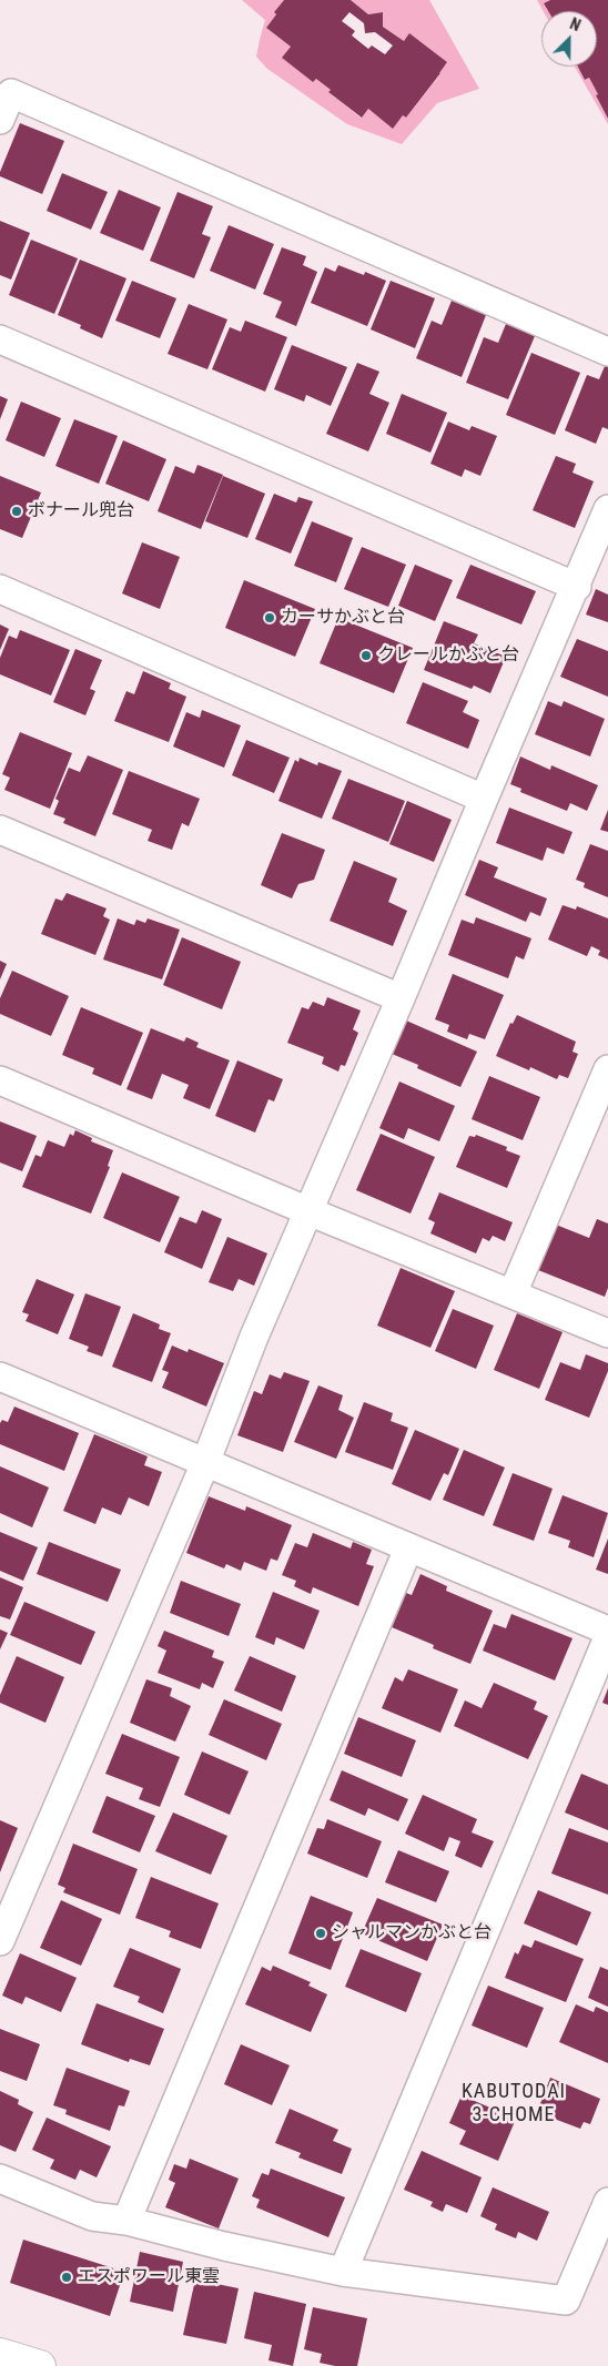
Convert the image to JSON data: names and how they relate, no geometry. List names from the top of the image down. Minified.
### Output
{"districts":["KABUTODAI 3-CHOME"],"places":["ボナール兜台","カーサかぶと台","クレールかぶと台","シャルマンかぶと台","エスポワール東雲"],"north":"top right"}
